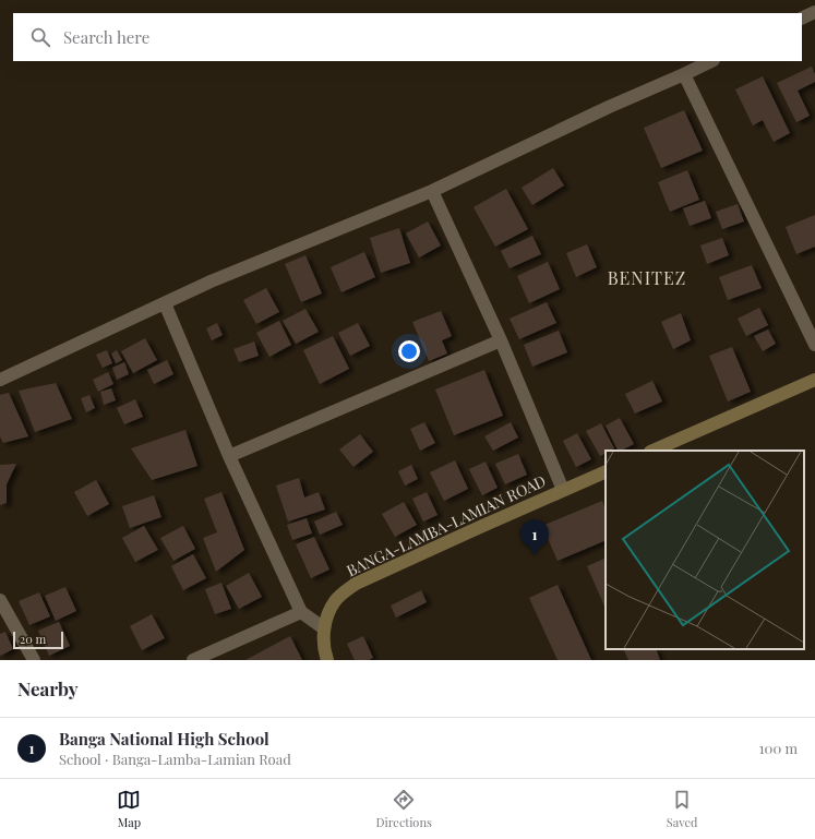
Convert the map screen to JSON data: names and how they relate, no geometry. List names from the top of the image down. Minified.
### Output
{"streets":{"main road":["BANGA-LAMBA-LAMIAN ROAD"]},"districts":["BENITEZ"],"scale_bar":"20 m","page":{"search":"Search here","pins":"1","scale":"20 m","heading":"Nearby","list":[{"mark":"1","name":"Banga National High School","note":"School · Banga-Lamba-Lamian Road","value":"100 m"}],"nav":["Map","Directions","Saved"]}}
